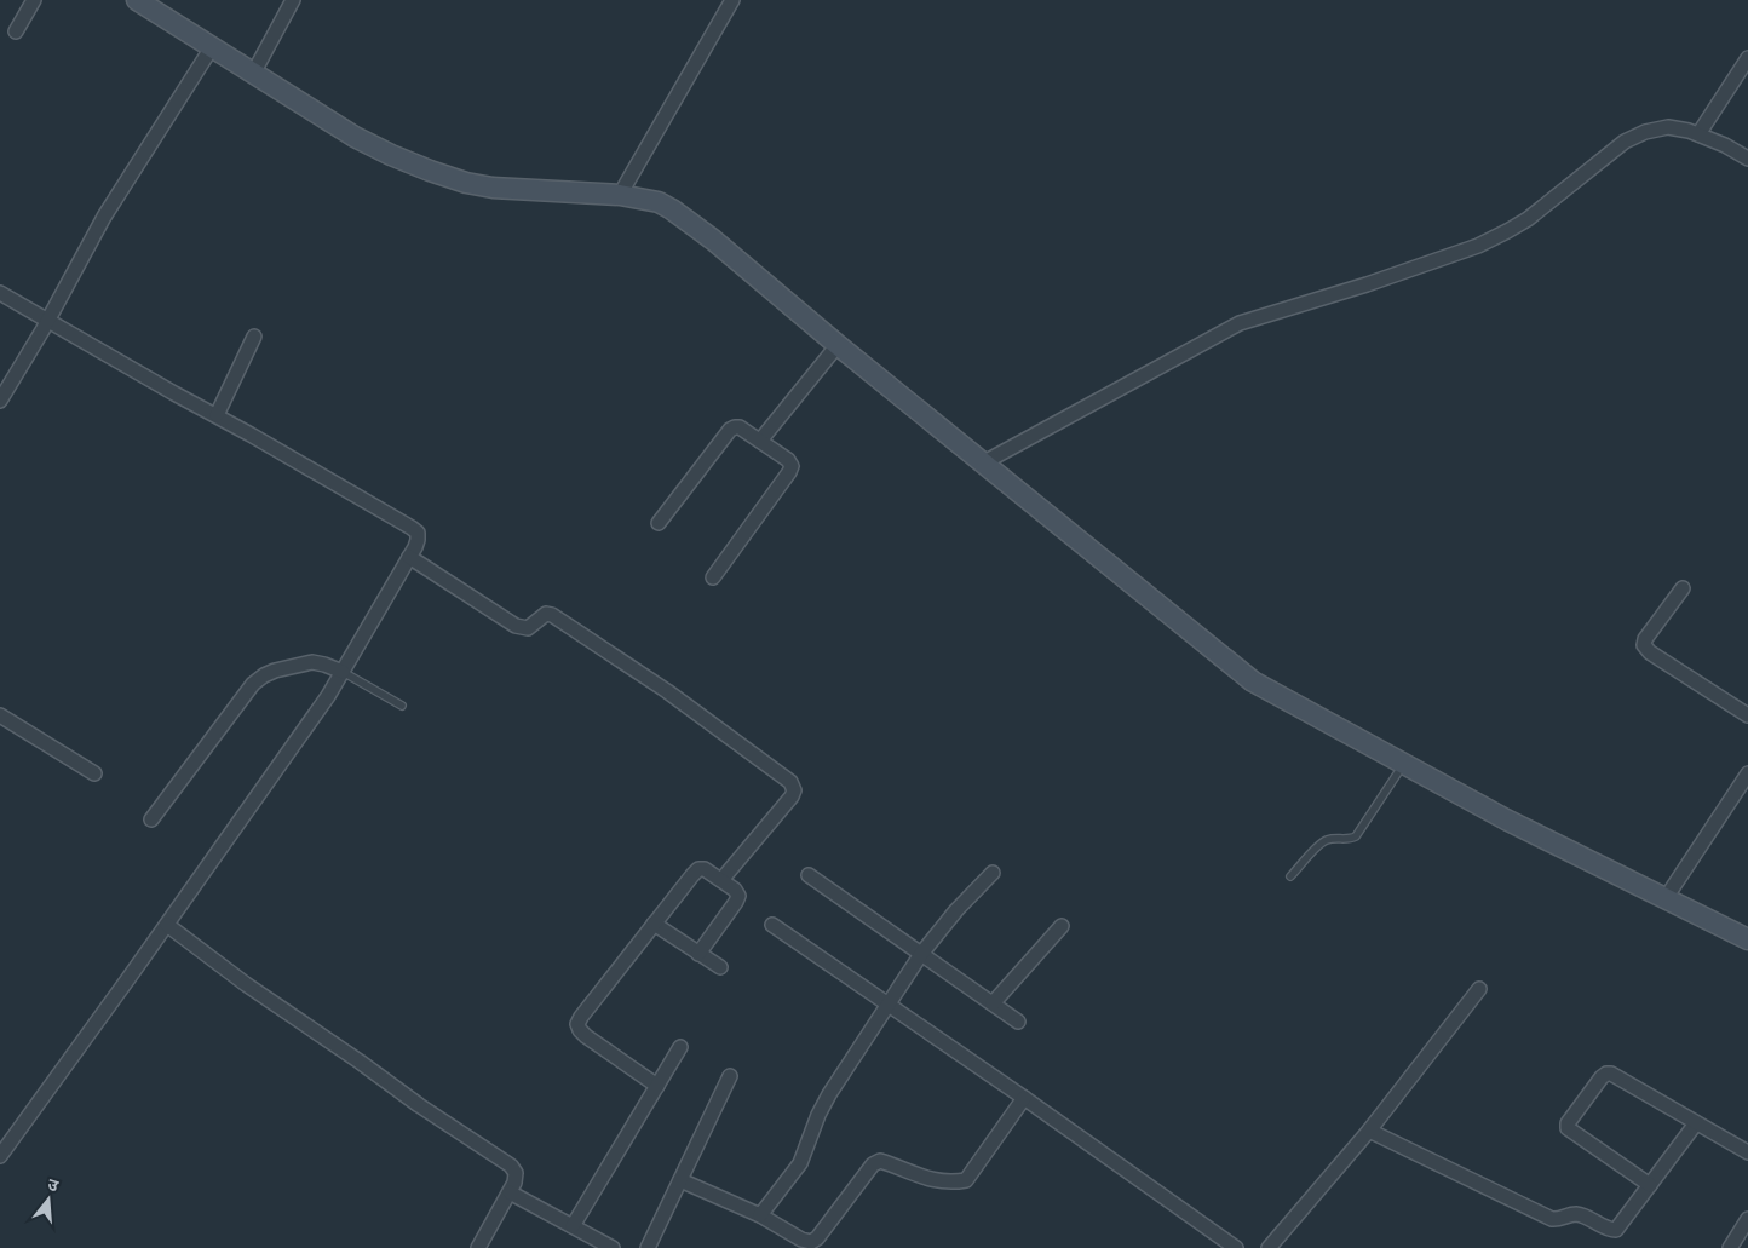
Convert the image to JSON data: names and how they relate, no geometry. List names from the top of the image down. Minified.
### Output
{"north":"top"}
